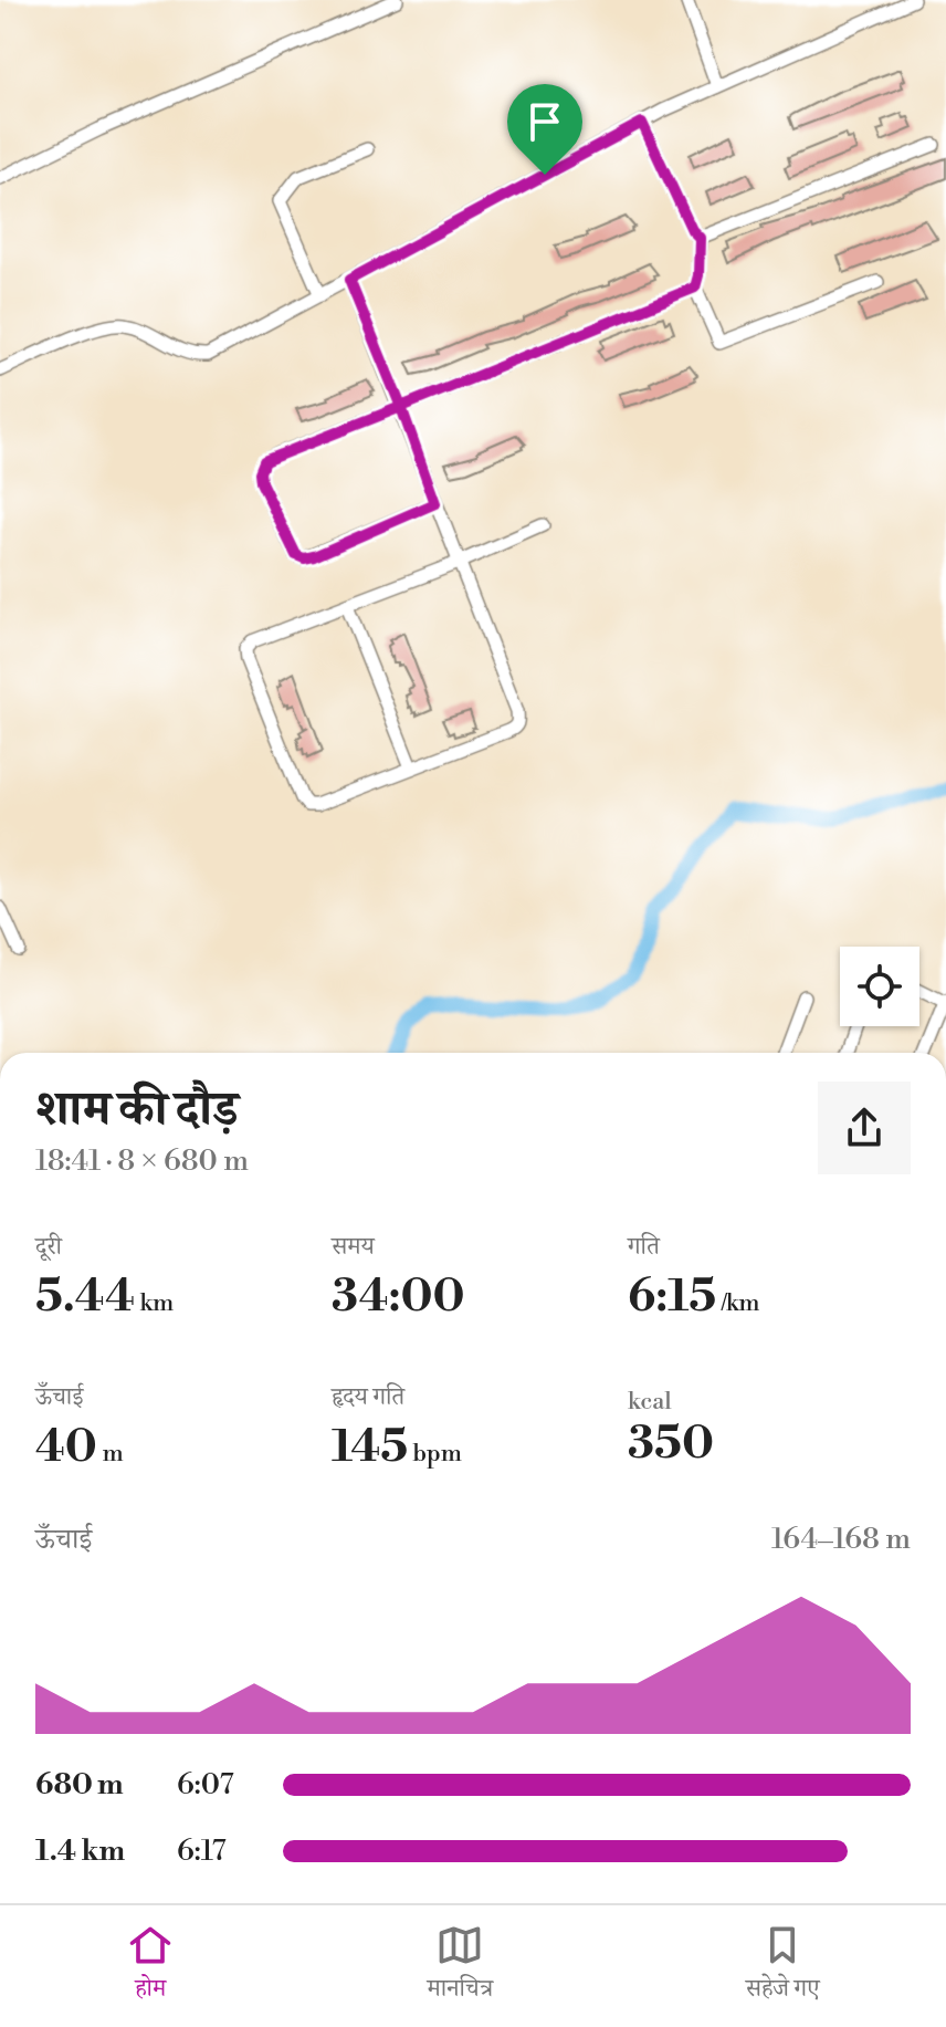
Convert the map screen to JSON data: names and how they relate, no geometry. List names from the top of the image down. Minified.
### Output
{"page":{"heading":["शाम की दौड़","18:41 · 8 × 680 m"],"stats":[["दूरी","5.44 km"],["समय","34:00"],["गति","6:15 /km"],["ऊँचाई","40 m"],["हृदय गति","145 bpm"],["kcal","350"]],"chart":["ऊँचाई","164–168 m"],"list":[{"name":"680 m","note":"6:07"},{"name":"1.4 km","note":"6:17"}],"tabs":["होम","मानचित्र","सहेजे गए"]}}
